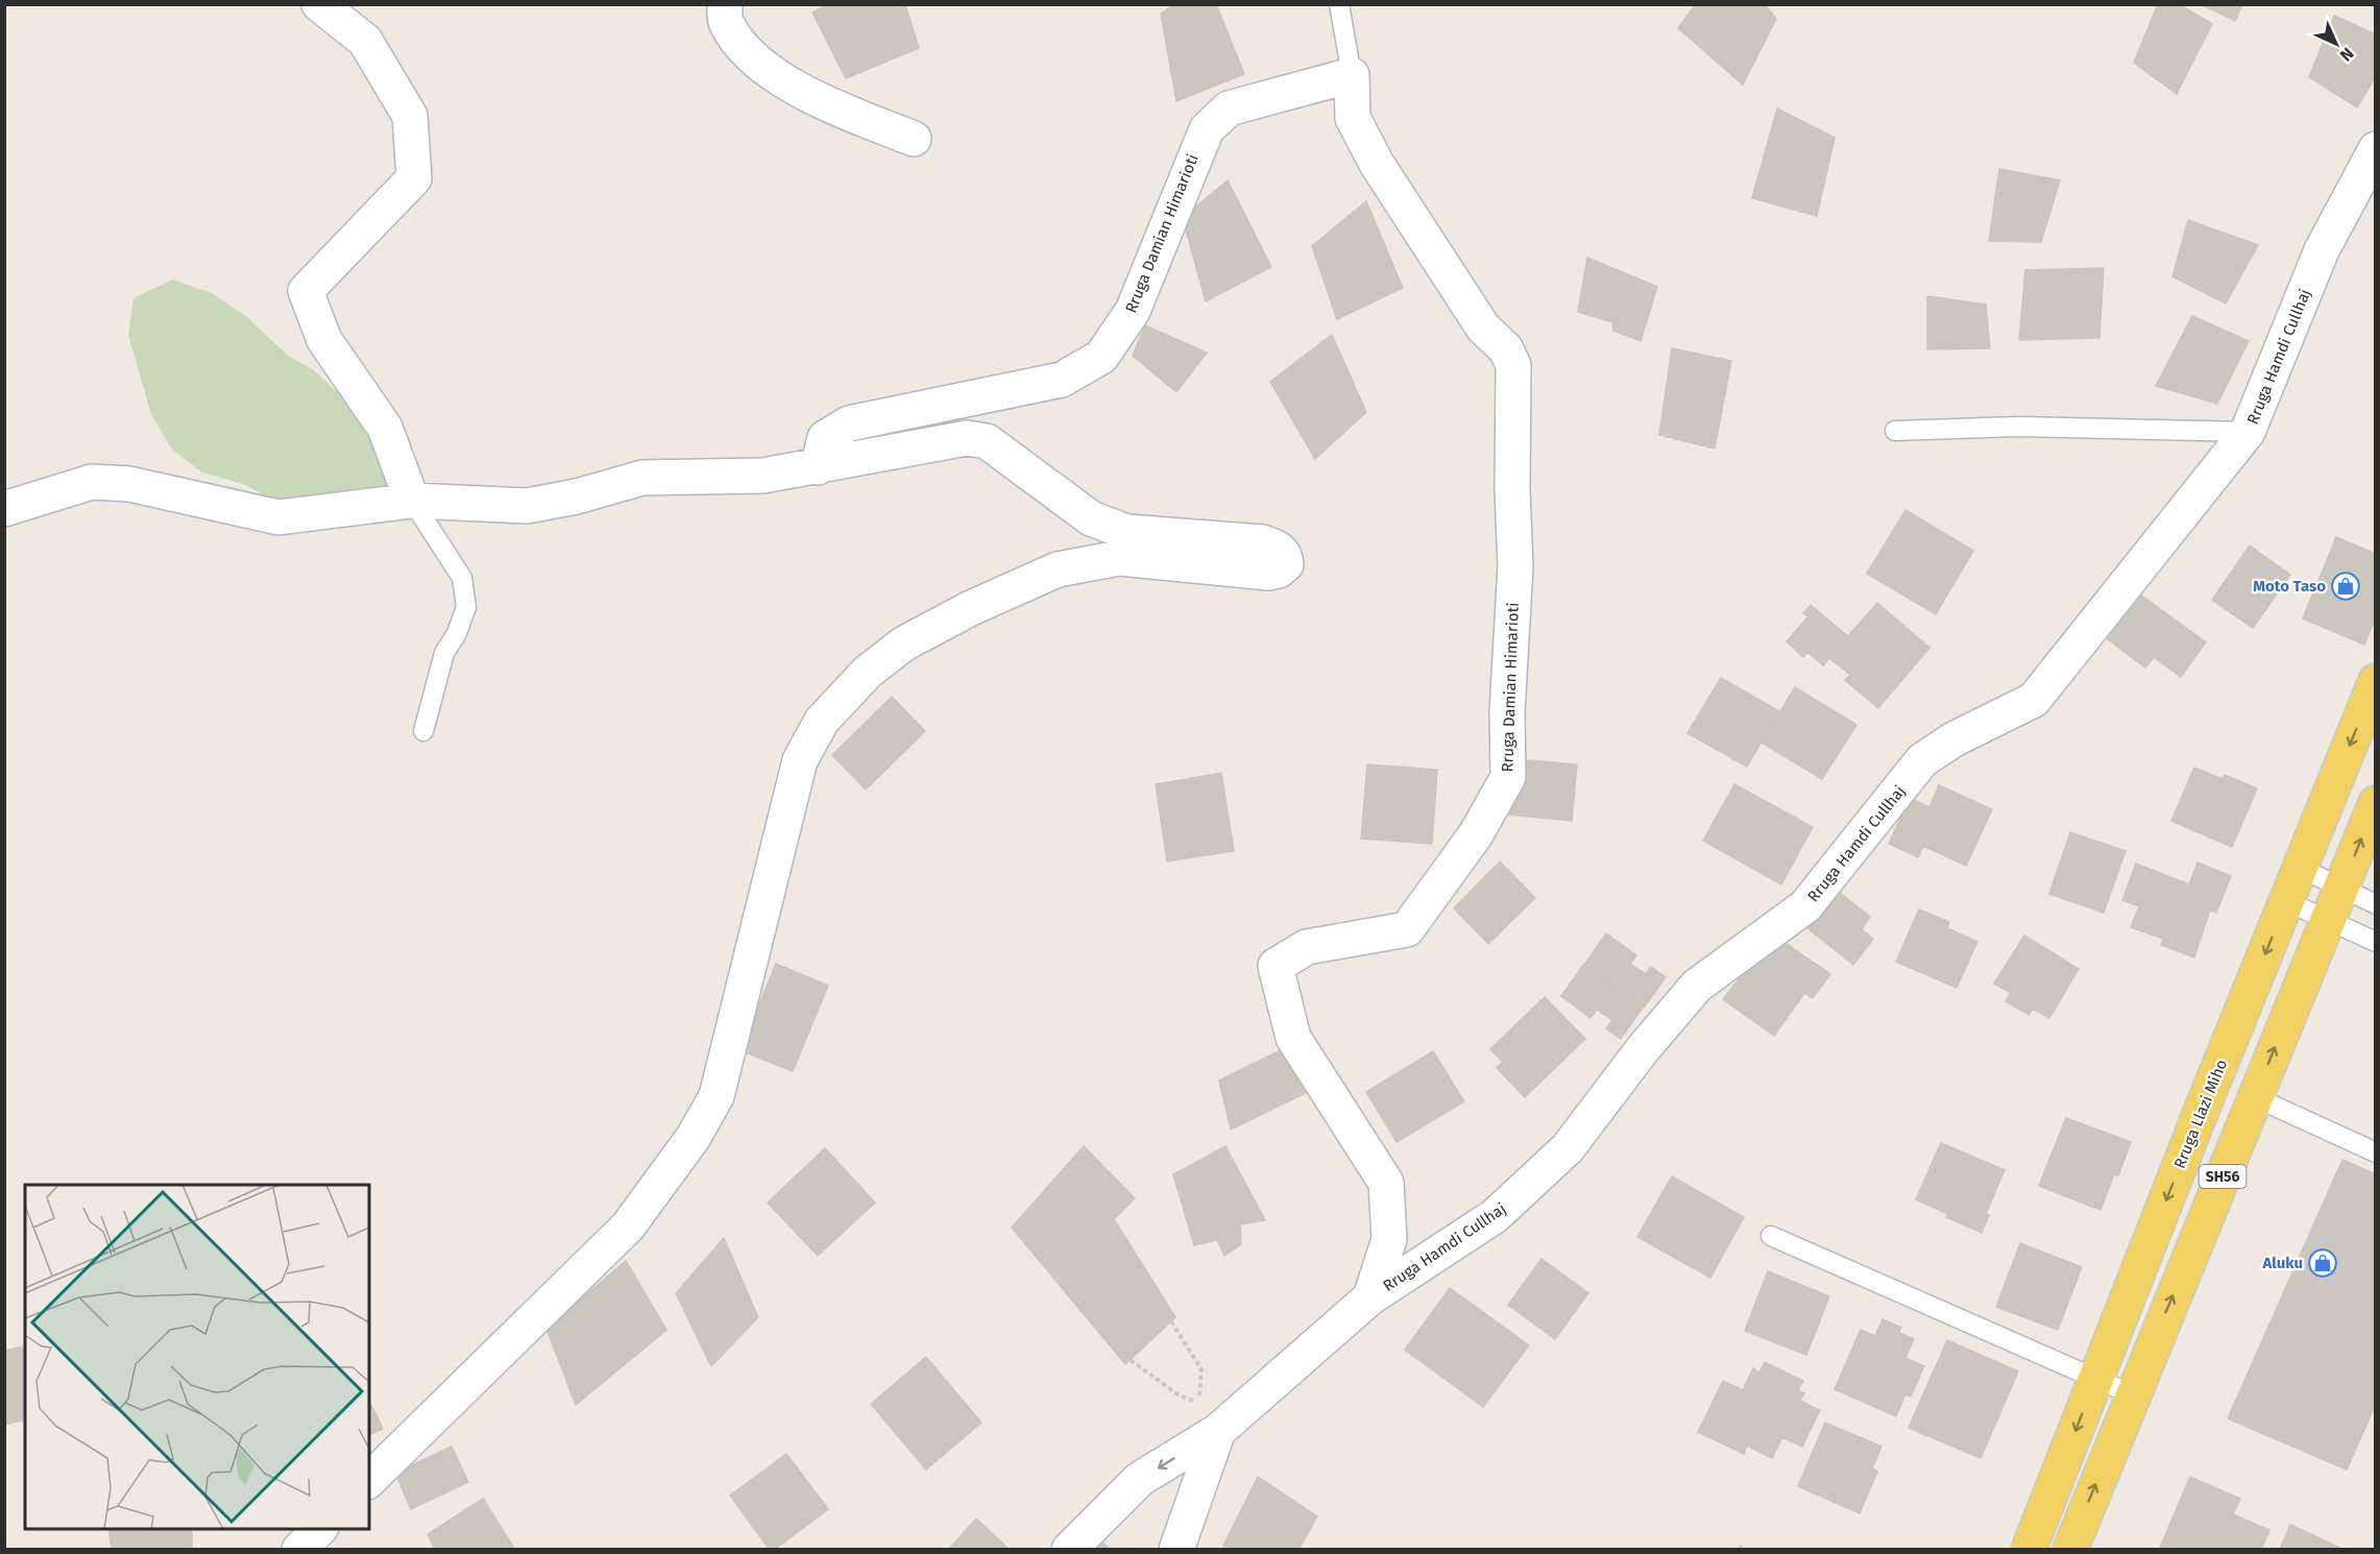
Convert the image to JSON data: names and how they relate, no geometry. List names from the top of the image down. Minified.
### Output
{"streets":{"main road":["Rruga Llazi Miho","SH56"],"street":["Rruga Damian Himarioti","Rruga Hamdi Cullhaj"]},"crossings":[["Rruga Damian Himarioti","Rruga Hamdi Cullhaj"]],"places":{"shop":["Moto Taso","Aluku"]},"north":"bottom right"}
